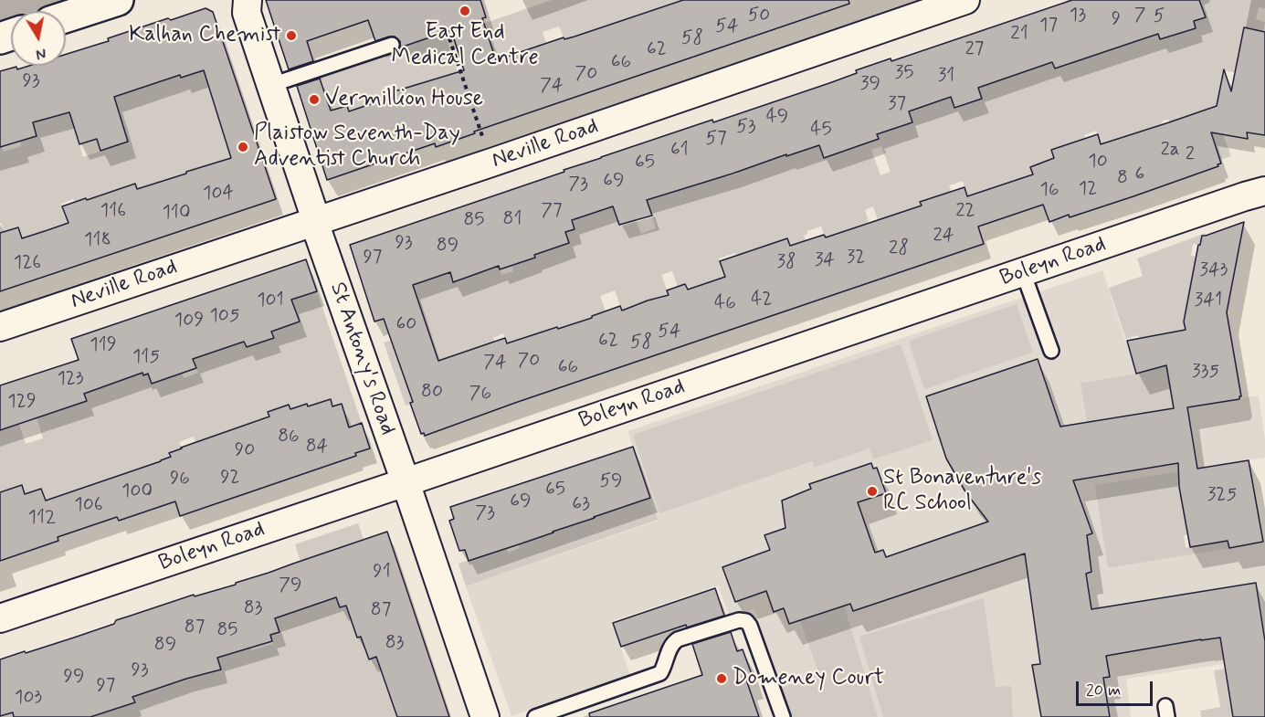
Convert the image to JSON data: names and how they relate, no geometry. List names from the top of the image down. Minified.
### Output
{"streets":{"street":["Neville Road","Boleyn Road","St Antony's Road"]},"crossings":[["Neville Road","St Antony's Road"],["Boleyn Road","St Antony's Road"]],"places":["East End Medical Centre","Kalhan Chemist","Vermillion House","Plaistow Seventh-Day Adventist Church","St Bonaventure's RC School","Domeney Court"],"house_numbers":["50","13","7","5","9","17","54","21","58","62","27","66","35","70","31","93","39","74","37","49","53","45","57","61","2a","2","10","65","6","8","69","73","12","16","104","116","77","22","110","81","85","24","118","93","89","28","97","32","34","38","126","343","42","101","341","46","105","109","60","54","62","58","119","115","70","74","66","335","123","80","76","129","86","84","90","92","96","59","65","100","325","69","63","106","73","112","91","79","83","87","87","85","83","89","93","99","97","103"],"scale_bar":"20 m","north":"bottom"}
